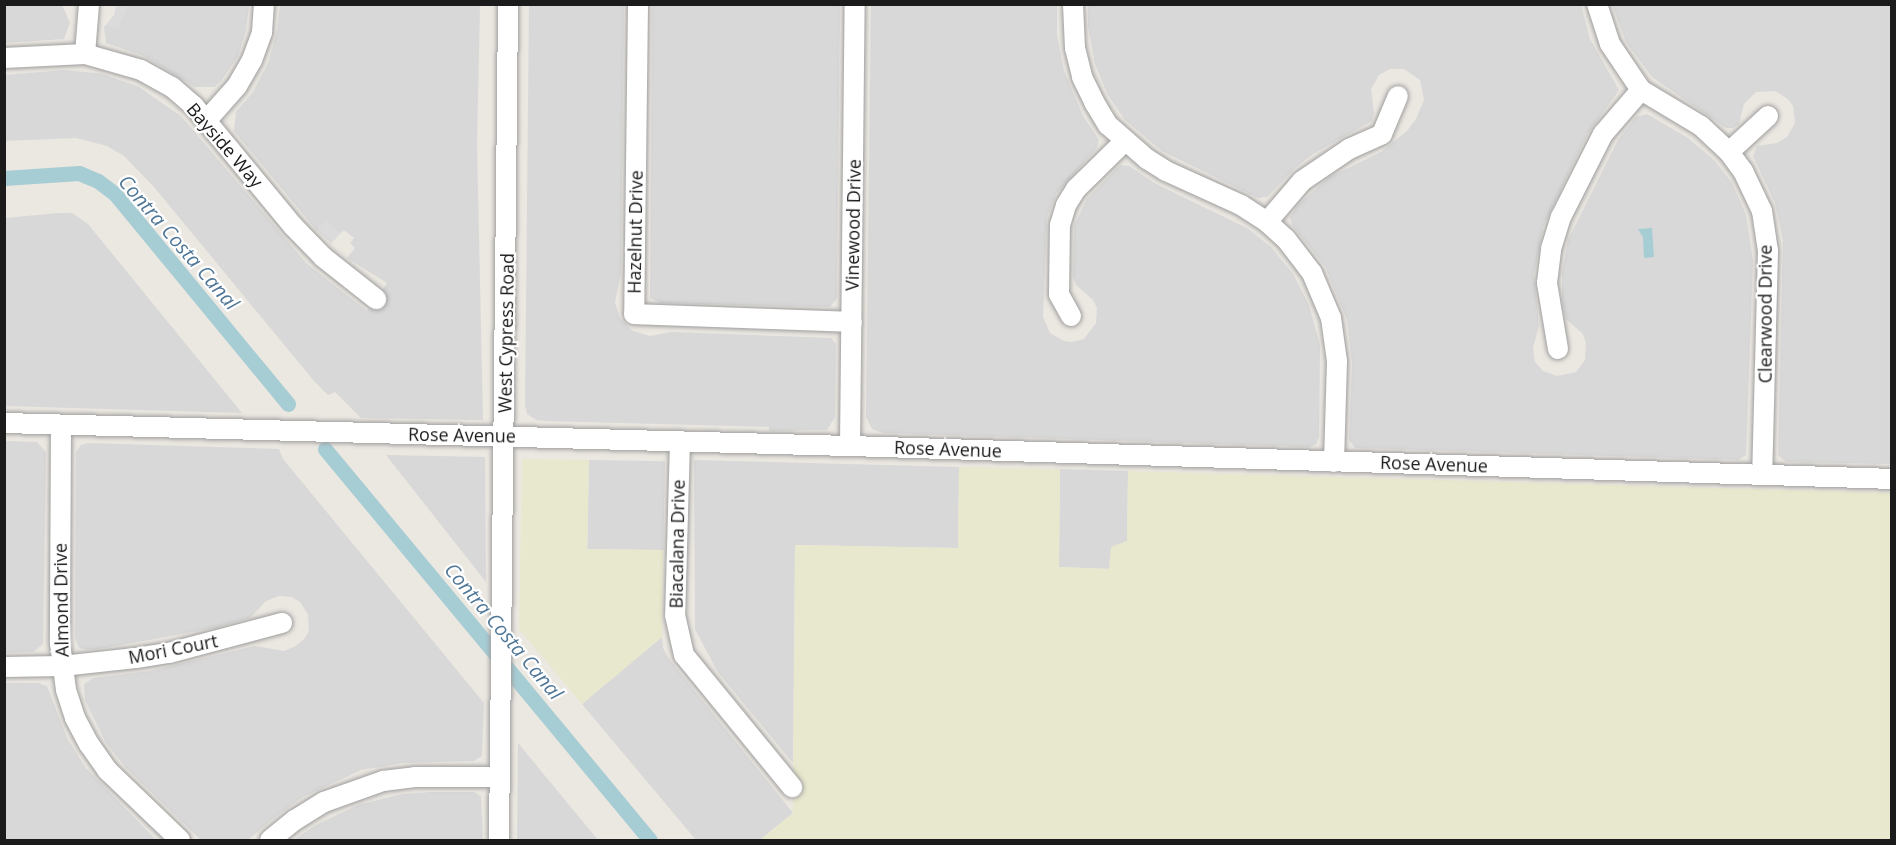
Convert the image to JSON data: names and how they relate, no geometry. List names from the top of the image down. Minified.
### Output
{"streets":{"street":["Bayside Way","Vinewood Drive","Hazelnut Drive","Clearwood Drive","West Cypress Road","Rose Avenue","Biacalana Drive","Almond Drive","Mori Court"]},"crossings":[["Vinewood Drive","Hazelnut Drive"],["Vinewood Drive","Rose Avenue"],["Clearwood Drive","Rose Avenue"],["West Cypress Road","Rose Avenue"],["Rose Avenue","Biacalana Drive"],["Rose Avenue","Almond Drive"],["Almond Drive","Mori Court"]],"water":["Contra Costa Canal"]}
